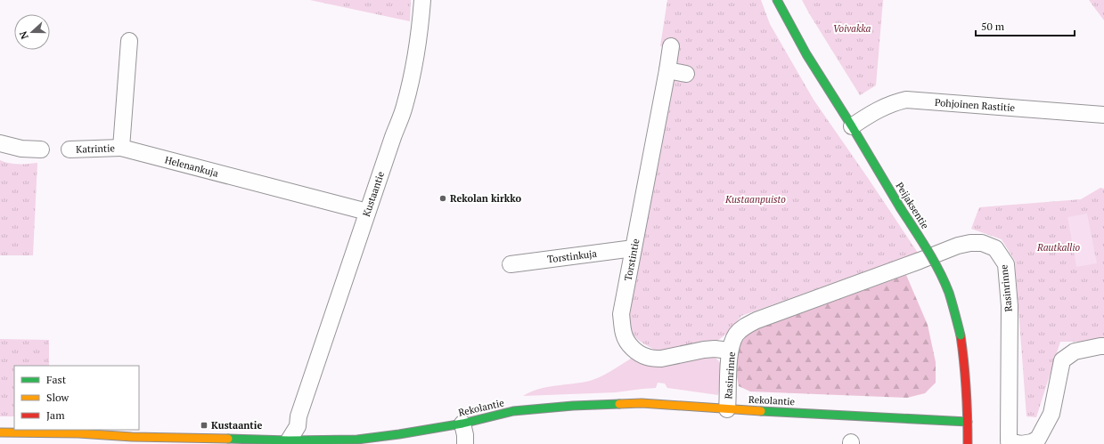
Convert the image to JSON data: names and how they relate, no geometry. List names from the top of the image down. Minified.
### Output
{"streets":{"main road":["Peijaksentie","Rekolantie"],"street":["Pohjoinen Rastitie","Katrintie","Helenankuja","Kustaantie","Torstinkuja","Torstintie","Rasinrinne"]},"crossings":[["Pohjoinen Rastitie","Peijaksentie"],["Katrintie","Helenankuja"],["Helenankuja","Kustaantie"],["Kustaantie","Rekolantie"],["Peijaksentie","Rekolantie"],["Torstinkuja","Torstintie"],["Torstintie","Rasinrinne"],["Rasinrinne","Rekolantie"]],"parks":["Voivakka","Kustaanpuisto","Rautkallio"],"places":{"other":["Rekolan kirkko"],"transit":["Kustaantie"]},"legend":["Fast","Slow","Jam"],"scale_bar":"50 m","north":"left"}
